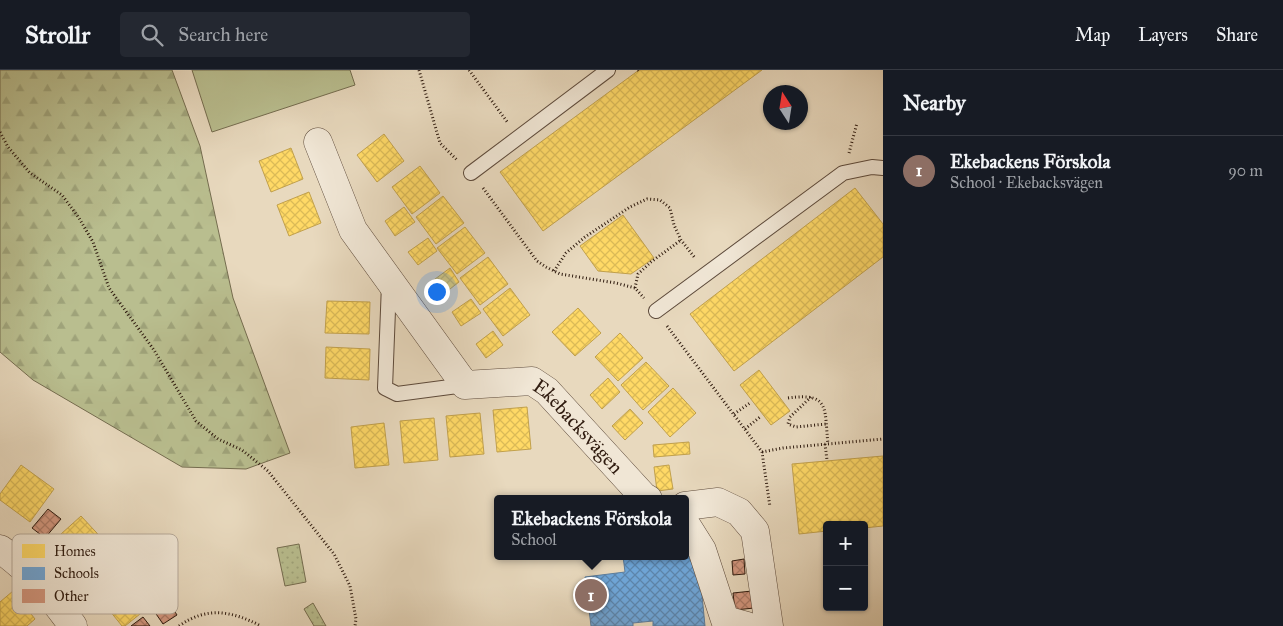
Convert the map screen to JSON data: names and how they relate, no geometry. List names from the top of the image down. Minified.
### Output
{"streets":{"street":["Ekebacksvägen"]},"legend":["Homes","Schools","Other"],"north":"top","page":{"header":"Strollr","search":"Search here","nav":["Map","Layers","Share"],"heading":"Nearby","list":[{"mark":"1","name":"Ekebackens Förskola","note":"School · Ekebacksvägen","value":"90 m"}],"popup":["Ekebackens Förskola","School"],"map_buttons":["+","−"],"pins":"1"}}
